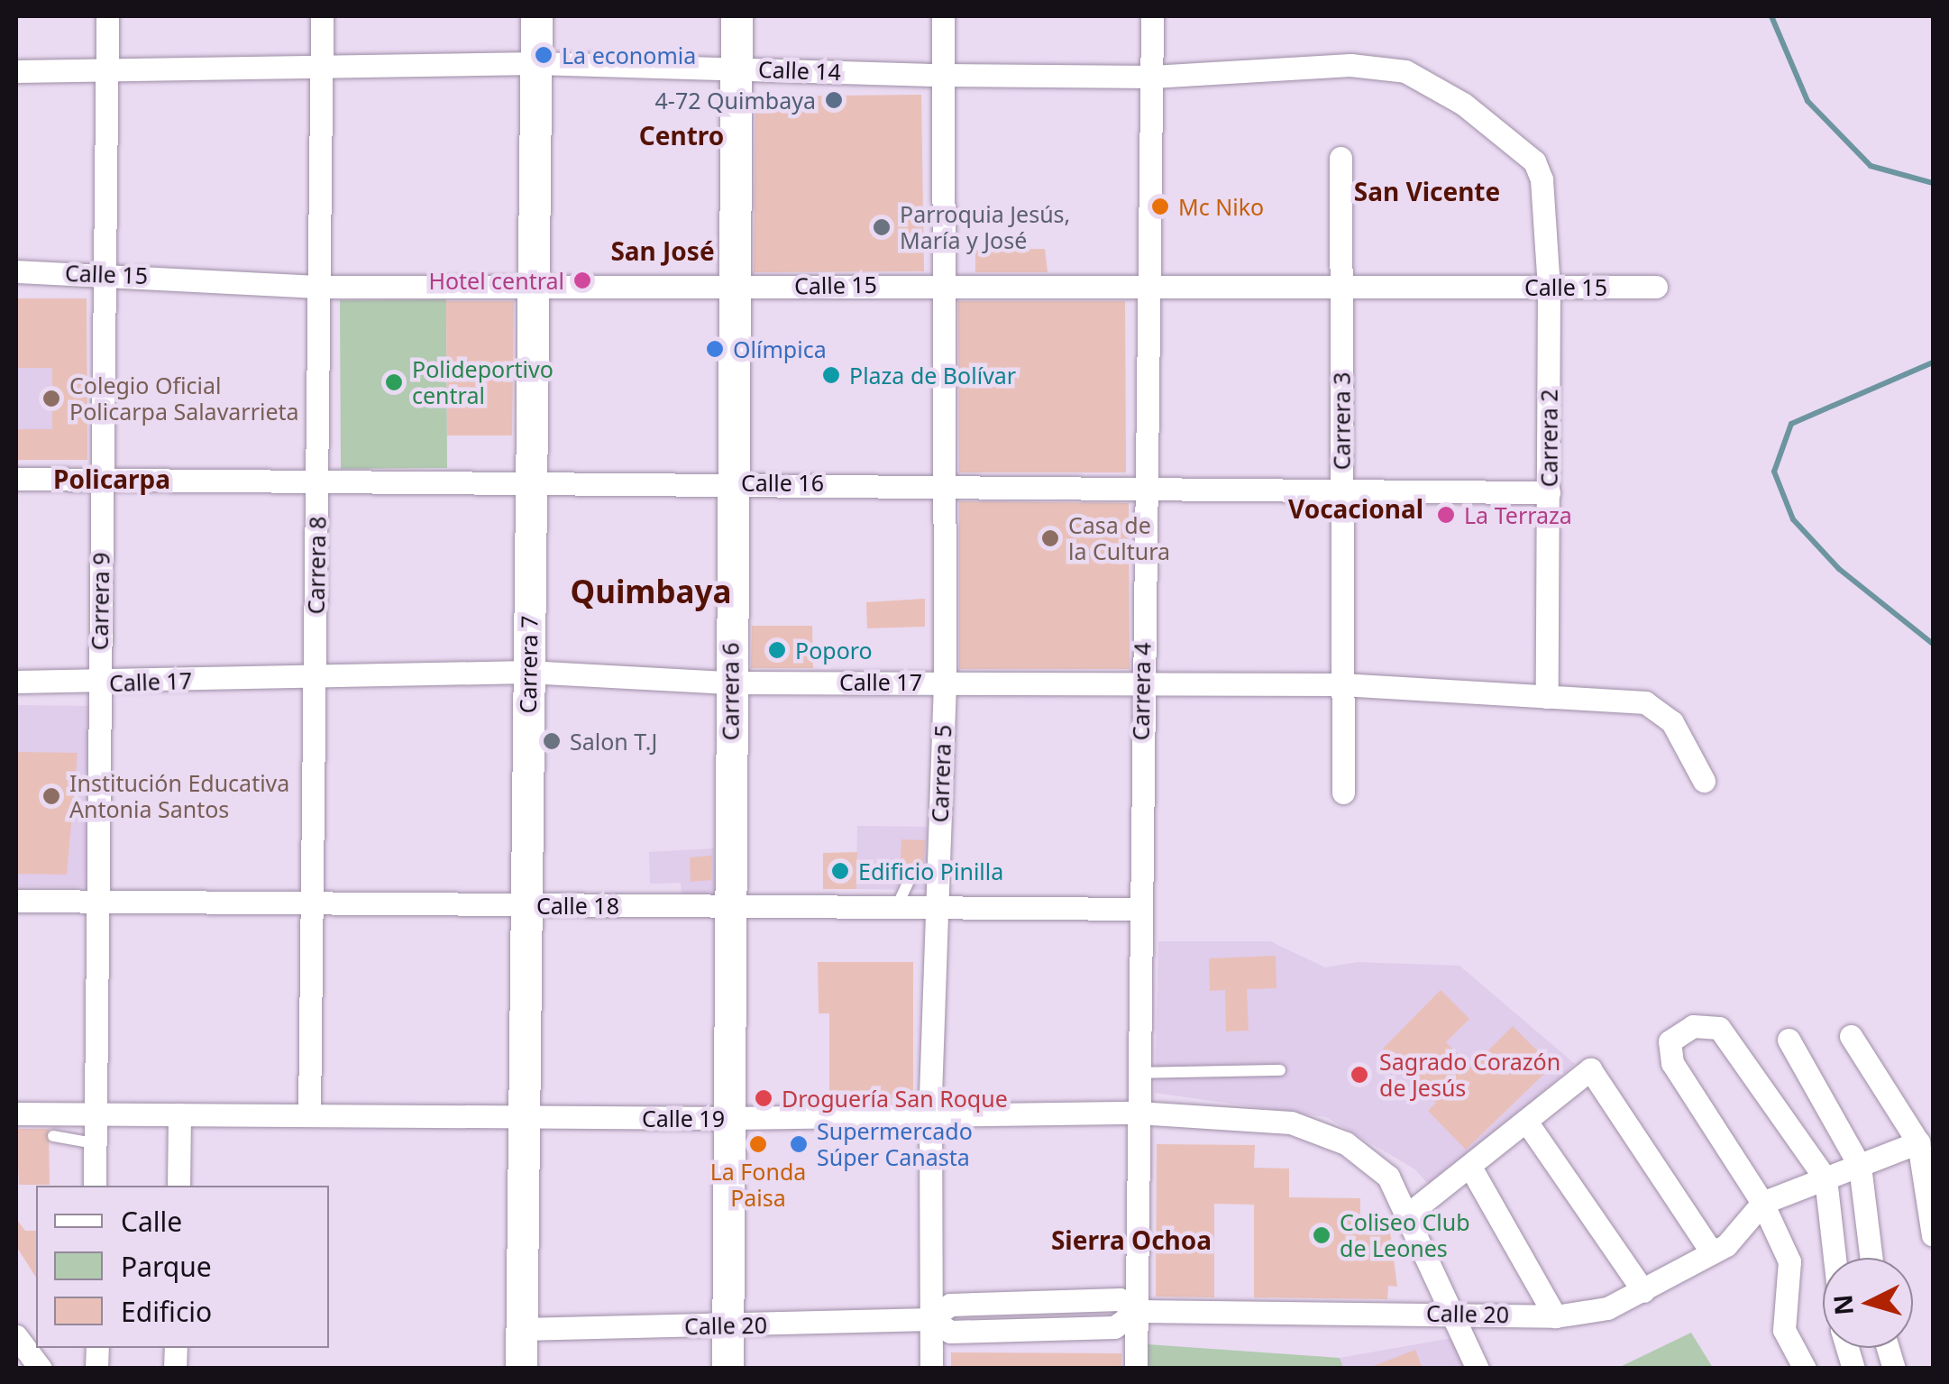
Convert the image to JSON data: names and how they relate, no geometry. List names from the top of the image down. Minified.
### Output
{"streets":{"main road":["Carrera 7","Carrera 6"],"street":["Calle 14","Calle 15","Carrera 3","Carrera 2","Calle 16","Carrera 8","Carrera 9","Calle 17","Carrera 4","Carrera 5","Calle 18","Calle 19","Calle 20"]},"crossings":[["Calle 14","Carrera 2"],["Calle 14","Carrera 8"],["Calle 14","Carrera 9"],["Calle 14","Carrera 7"],["Calle 14","Carrera 6"],["Calle 14","Carrera 4"],["Calle 14","Carrera 5"],["Calle 15","Carrera 3"],["Calle 15","Carrera 2"],["Calle 15","Carrera 8"],["Calle 15","Carrera 9"],["Calle 15","Carrera 7"],["Calle 15","Carrera 6"],["Calle 15","Carrera 4"],["Calle 15","Carrera 5"],["Carrera 3","Calle 16"],["Carrera 3","Calle 17"],["Carrera 2","Calle 16"],["Carrera 2","Calle 17"],["Calle 16","Carrera 8"],["Calle 16","Carrera 9"],["Calle 16","Carrera 7"],["Calle 16","Carrera 6"],["Calle 16","Carrera 4"],["Calle 16","Carrera 5"],["Carrera 8","Calle 17"],["Carrera 8","Calle 18"],["Carrera 8","Calle 19"],["Carrera 9","Calle 17"],["Carrera 9","Calle 18"],["Carrera 9","Calle 19"],["Carrera 7","Calle 17"],["Carrera 7","Calle 18"],["Carrera 7","Calle 19"],["Carrera 7","Calle 20"],["Calle 17","Carrera 6"],["Calle 17","Carrera 4"],["Calle 17","Carrera 5"],["Carrera 6","Calle 18"],["Carrera 6","Calle 19"],["Carrera 6","Calle 20"],["Carrera 4","Calle 18"],["Carrera 4","Calle 19"],["Carrera 4","Calle 20"],["Carrera 5","Calle 18"],["Carrera 5","Calle 19"],["Carrera 5","Calle 20"],["Calle 19","Calle 20"]],"districts":["Centro","San Vicente","San José","Policarpa","Vocacional","Quimbaya","Sierra Ochoa"],"places":["La economia","4-72 Quimbaya","Mc Niko","Parroquia Jesús, María y José","Hotel central","Olímpica","Plaza de Bolívar","Polideportivo central","Colegio Oficial Policarpa Salavarrieta","La Terraza","Casa de la Cultura","Poporo","Salon T.J","Institución Educativa Antonia Santos","Edificio Pinilla","Sagrado Corazón de Jesús","Droguería San Roque","La Fonda Paisa","Supermercado Súper Canasta","Coliseo Club de Leones"],"legend":["Calle","Parque","Edificio"],"north":"left"}
